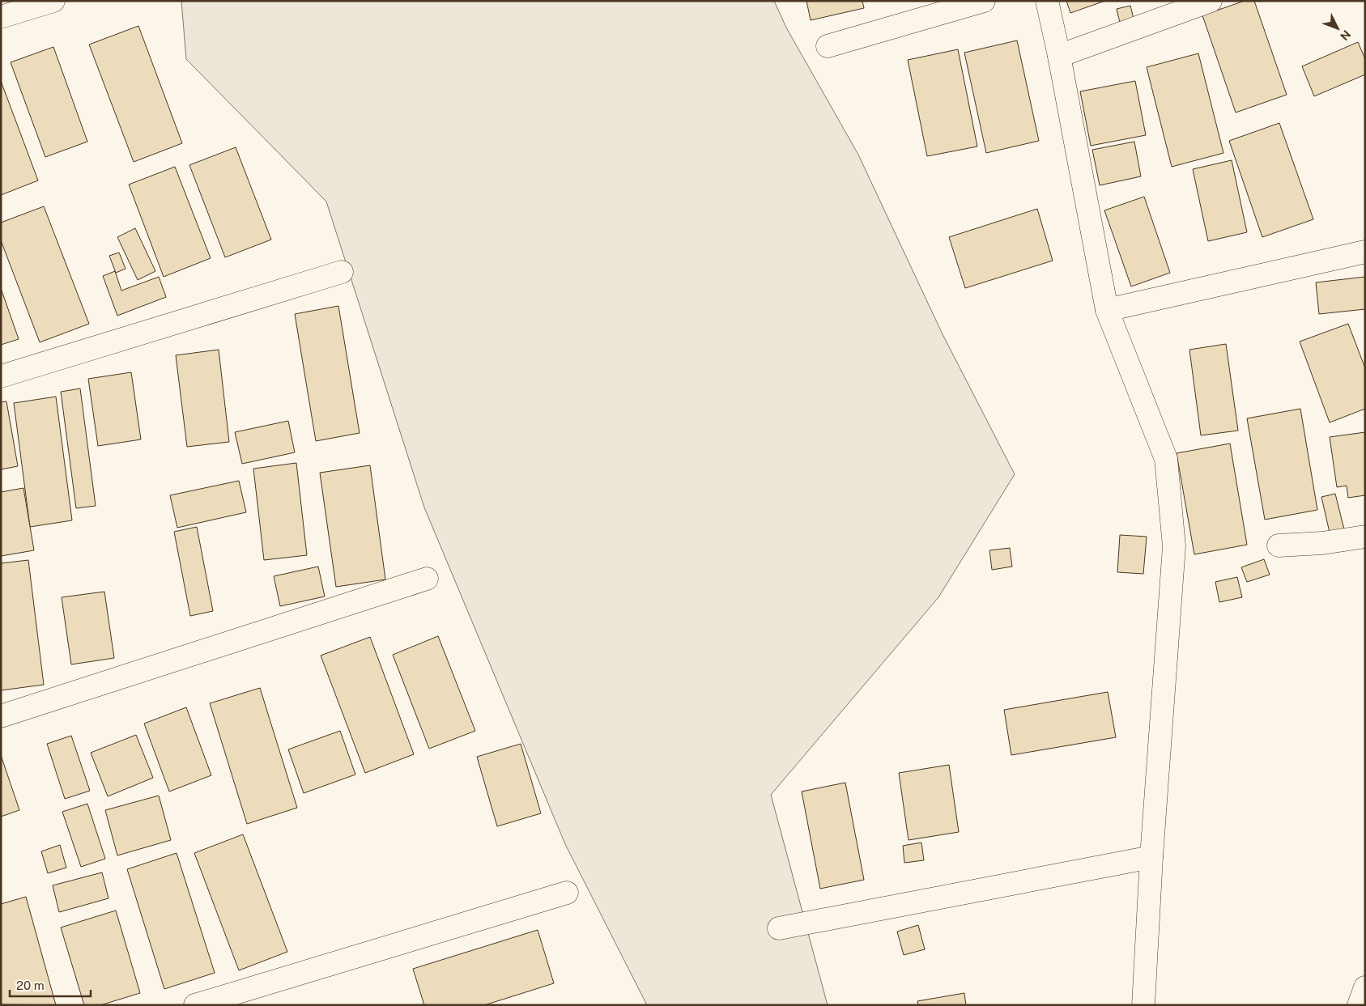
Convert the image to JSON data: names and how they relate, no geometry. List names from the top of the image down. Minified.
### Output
{"scale_bar":"20 m","north":"bottom right"}
